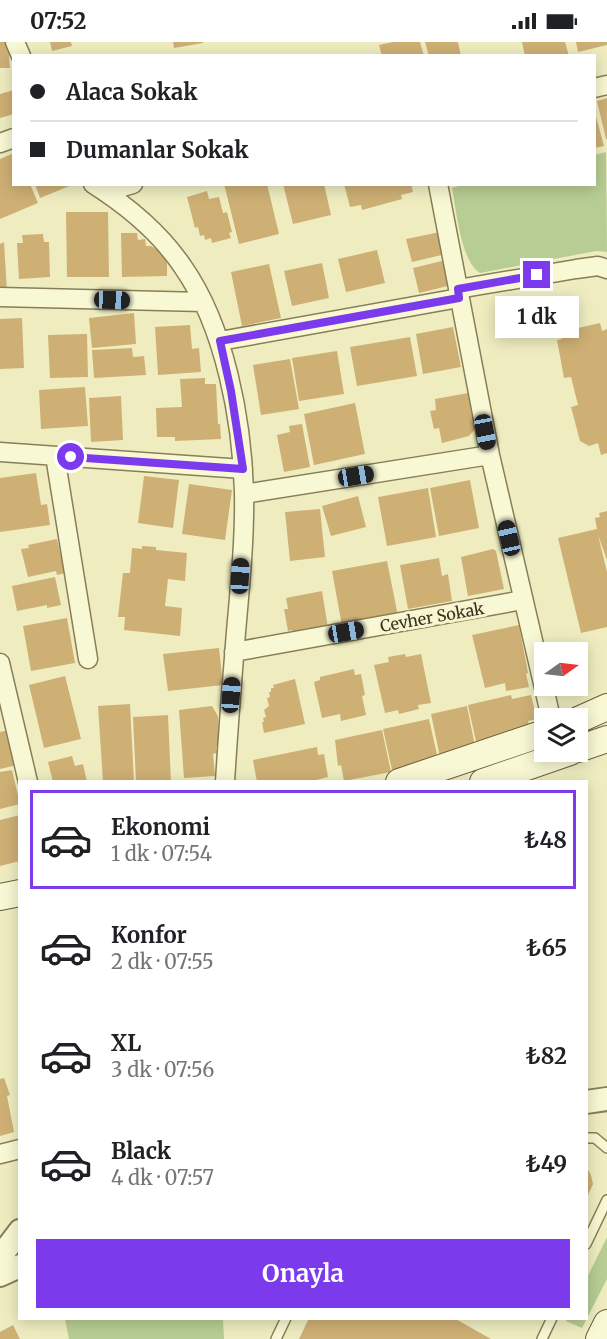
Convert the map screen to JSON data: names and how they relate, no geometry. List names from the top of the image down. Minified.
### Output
{"streets":{"street":["Cevher Sokak"]},"north":"right","page":{"status":"07:52","banner":["Alaca Sokak","Dumanlar Sokak"],"bubble":"1 dk","list":[{"name":"Ekonomi","note":"1 dk · 07:54","value":"₺48"},{"name":"Konfor","note":"2 dk · 07:55","value":"₺65"},{"name":"XL","note":"3 dk · 07:56","value":"₺82"},{"name":"Black","note":"4 dk · 07:57","value":"₺49"}],"buttons":"Onayla"}}
